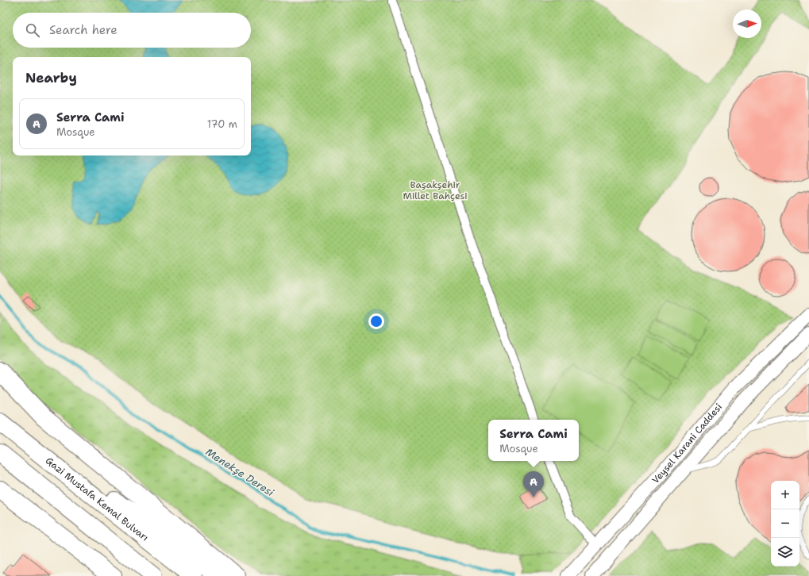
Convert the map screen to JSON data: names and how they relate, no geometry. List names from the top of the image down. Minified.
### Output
{"streets":{"highway":["Gazi Mustafa Kemal Bulvarı"],"street":["Veysel Karani Caddesi"]},"water":["Menekşe Deresi"],"parks":["Başakşehir Millet Bahçesi"],"north":"right","page":{"search":"Search here","heading":"Nearby","list":[{"mark":"A","name":"Serra Cami","note":"Mosque","value":"170 m"}],"popup":["Serra Cami","Mosque"],"pins":"A","map_buttons":["+","−"]}}
